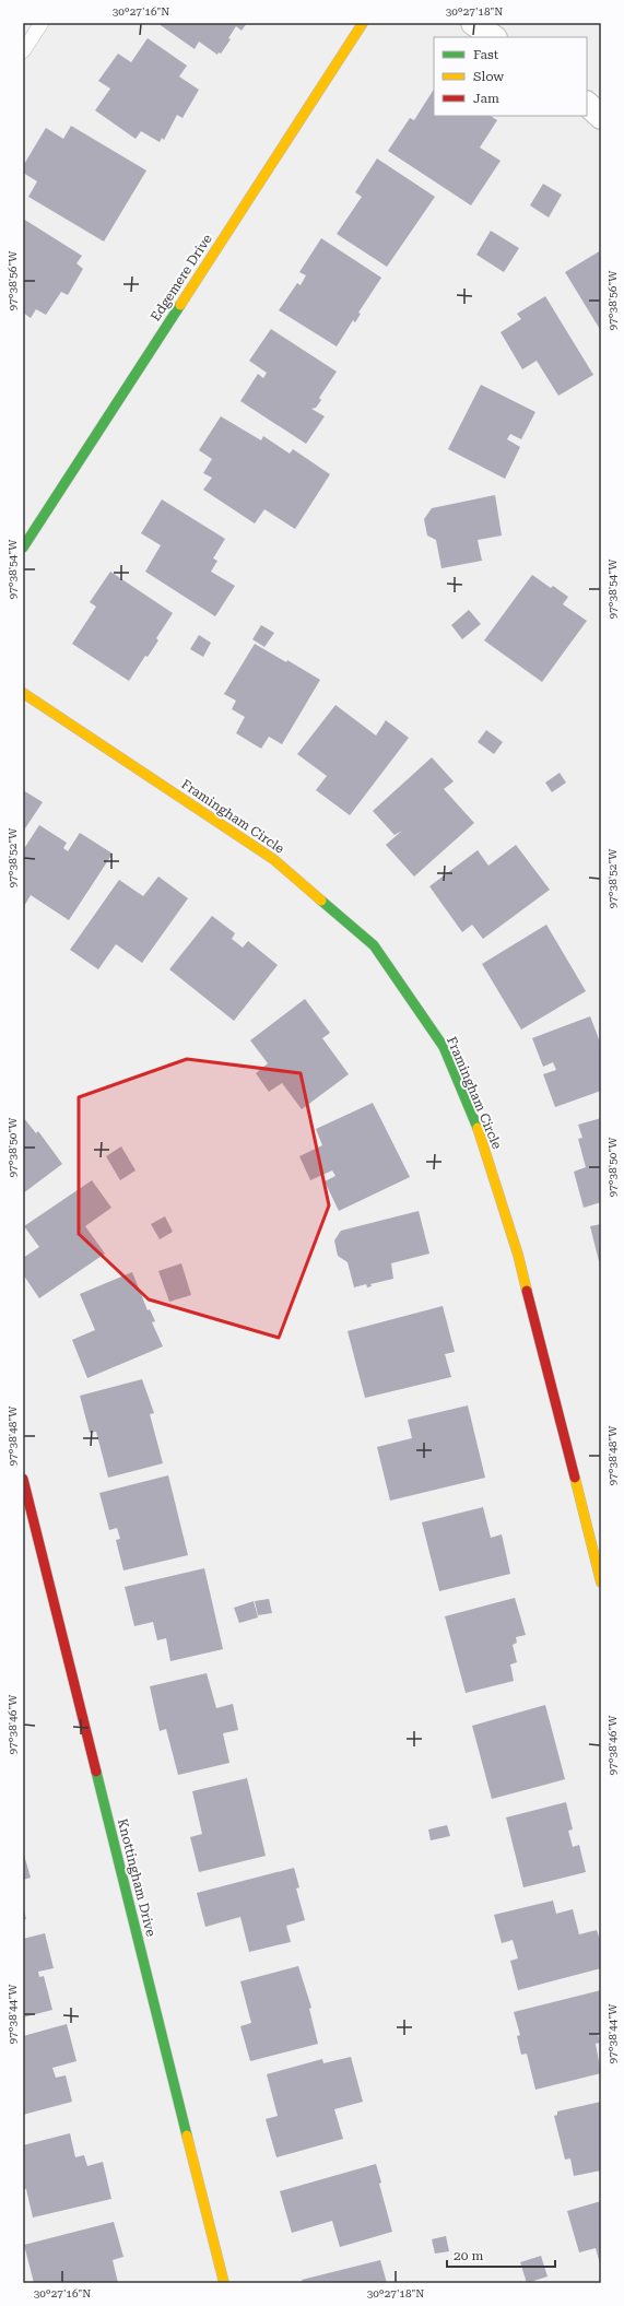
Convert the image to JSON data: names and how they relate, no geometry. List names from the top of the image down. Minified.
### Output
{"streets":{"street":["Edgemere Drive","Framingham Circle","Knottingham Drive"]},"legend":["Fast","Slow","Jam"],"scale_bar":"20 m","coordinates":["30°27'16\"N","30°27'18\"N","97°38'56\"W","97°38'54\"W","97°38'52\"W","97°38'50\"W","97°38'48\"W","97°38'46\"W","97°38'44\"W"]}
